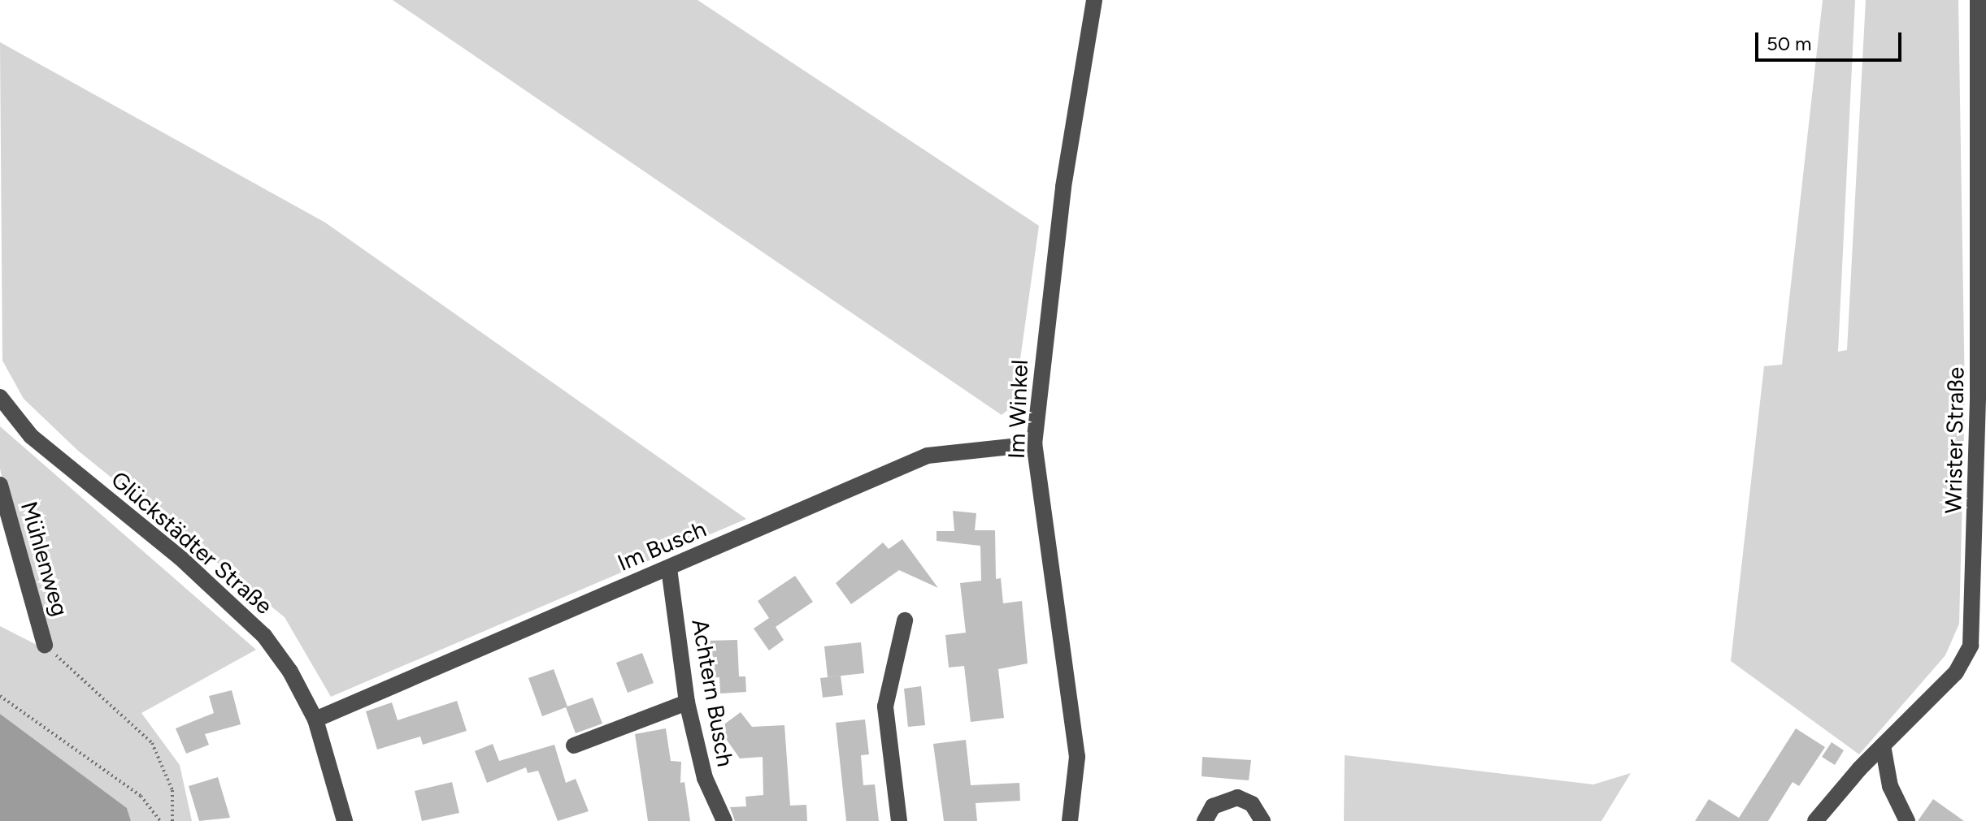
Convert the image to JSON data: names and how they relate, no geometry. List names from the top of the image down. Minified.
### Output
{"streets":{"street":["Im Winkel","Wrister Straße","Glückstädter Straße","Im Busch","Mühlenweg","Achtern Busch"]},"crossings":[["Im Winkel","Im Busch"],["Glückstädter Straße","Im Busch"],["Im Busch","Achtern Busch"]],"scale_bar":"50 m"}
